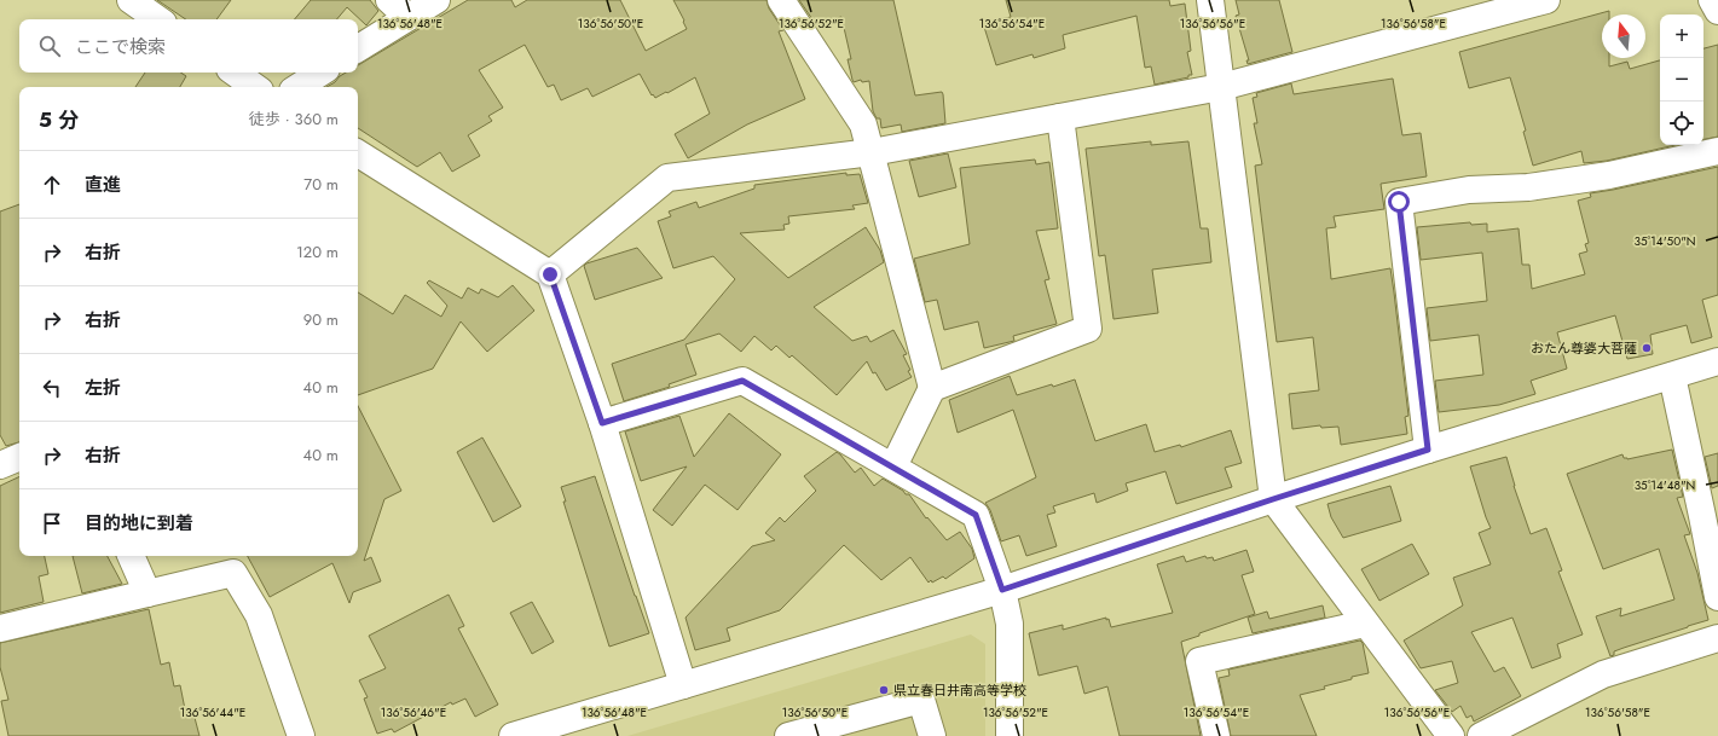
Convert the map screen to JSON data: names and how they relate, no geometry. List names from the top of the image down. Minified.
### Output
{"places":["おたん尊婆大菩薩","県立春日井南高等学校"],"north":"top","page":{"map_buttons":["+","−"],"search":"ここで検索","heading":["5 分","徒歩 · 360 m"],"list":[["直進","70 m"],["右折","120 m"],["右折","90 m"],["左折","40 m"],["右折","40 m"],"目的地に到着"]},"coordinates":["136°56'48\"E","136°56'50\"E","136°56'52\"E","136°56'54\"E","136°56'56\"E","136°56'58\"E","35°14'50\"N","35°14'48\"N","136°56'44\"E","136°56'46\"E"]}
